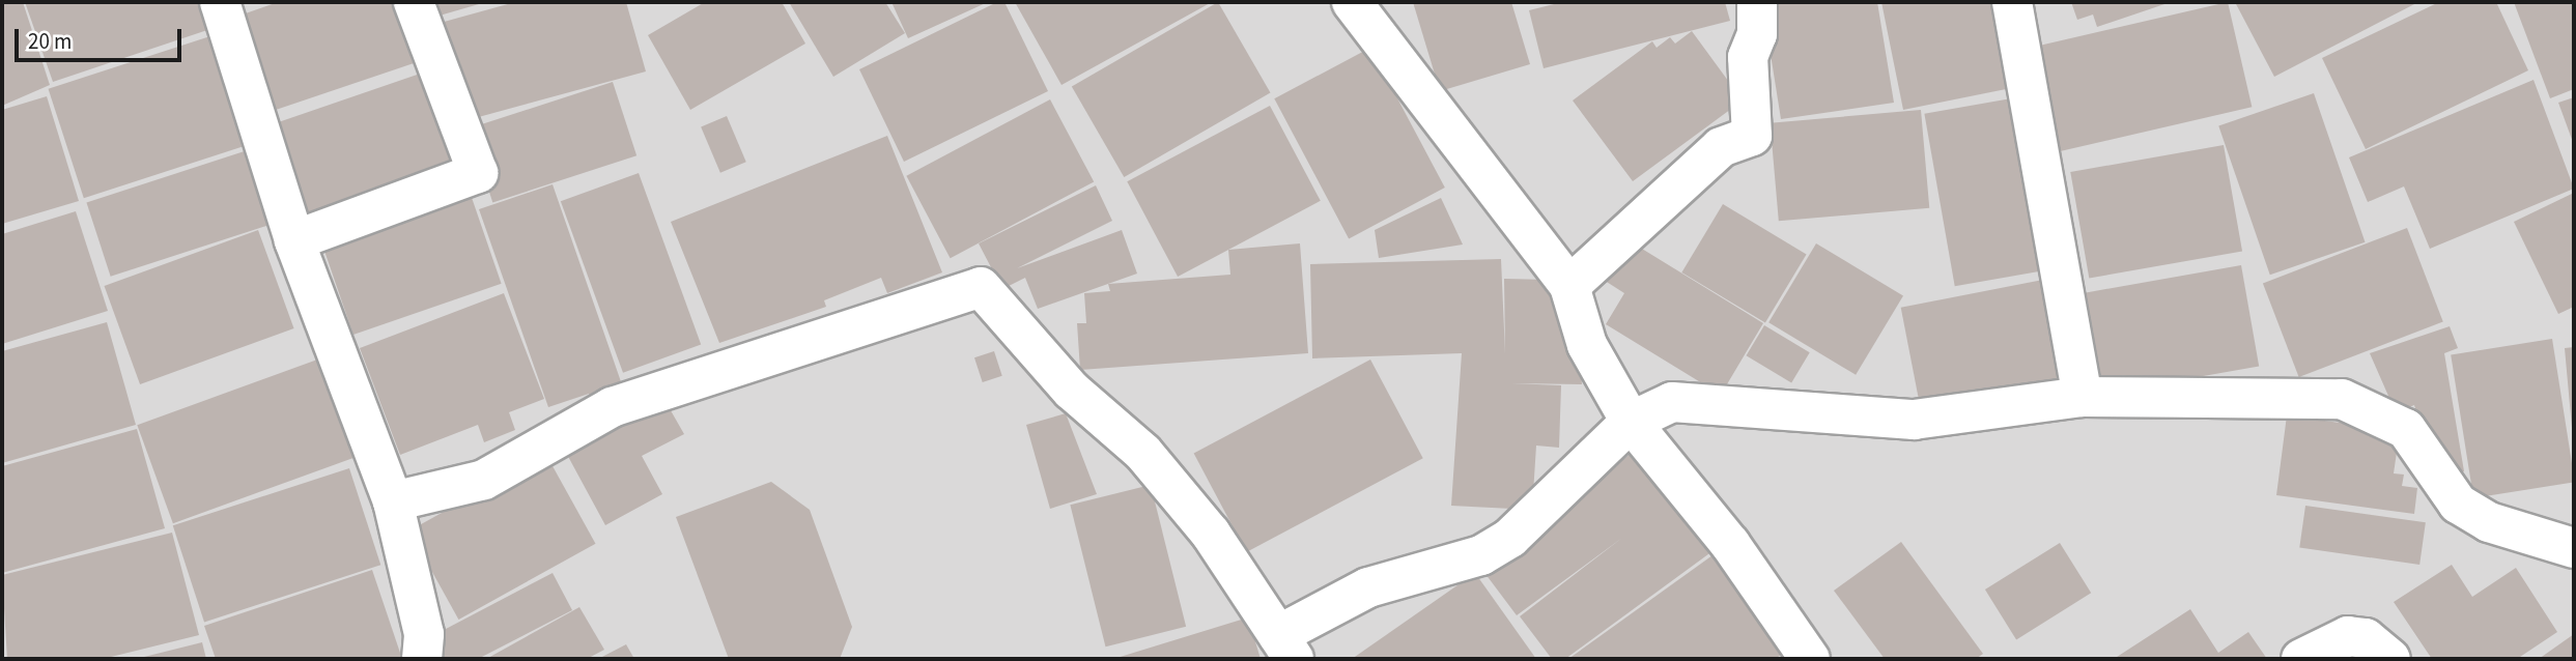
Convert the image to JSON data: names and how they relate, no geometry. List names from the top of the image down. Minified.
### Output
{"scale_bar":"20 m"}
